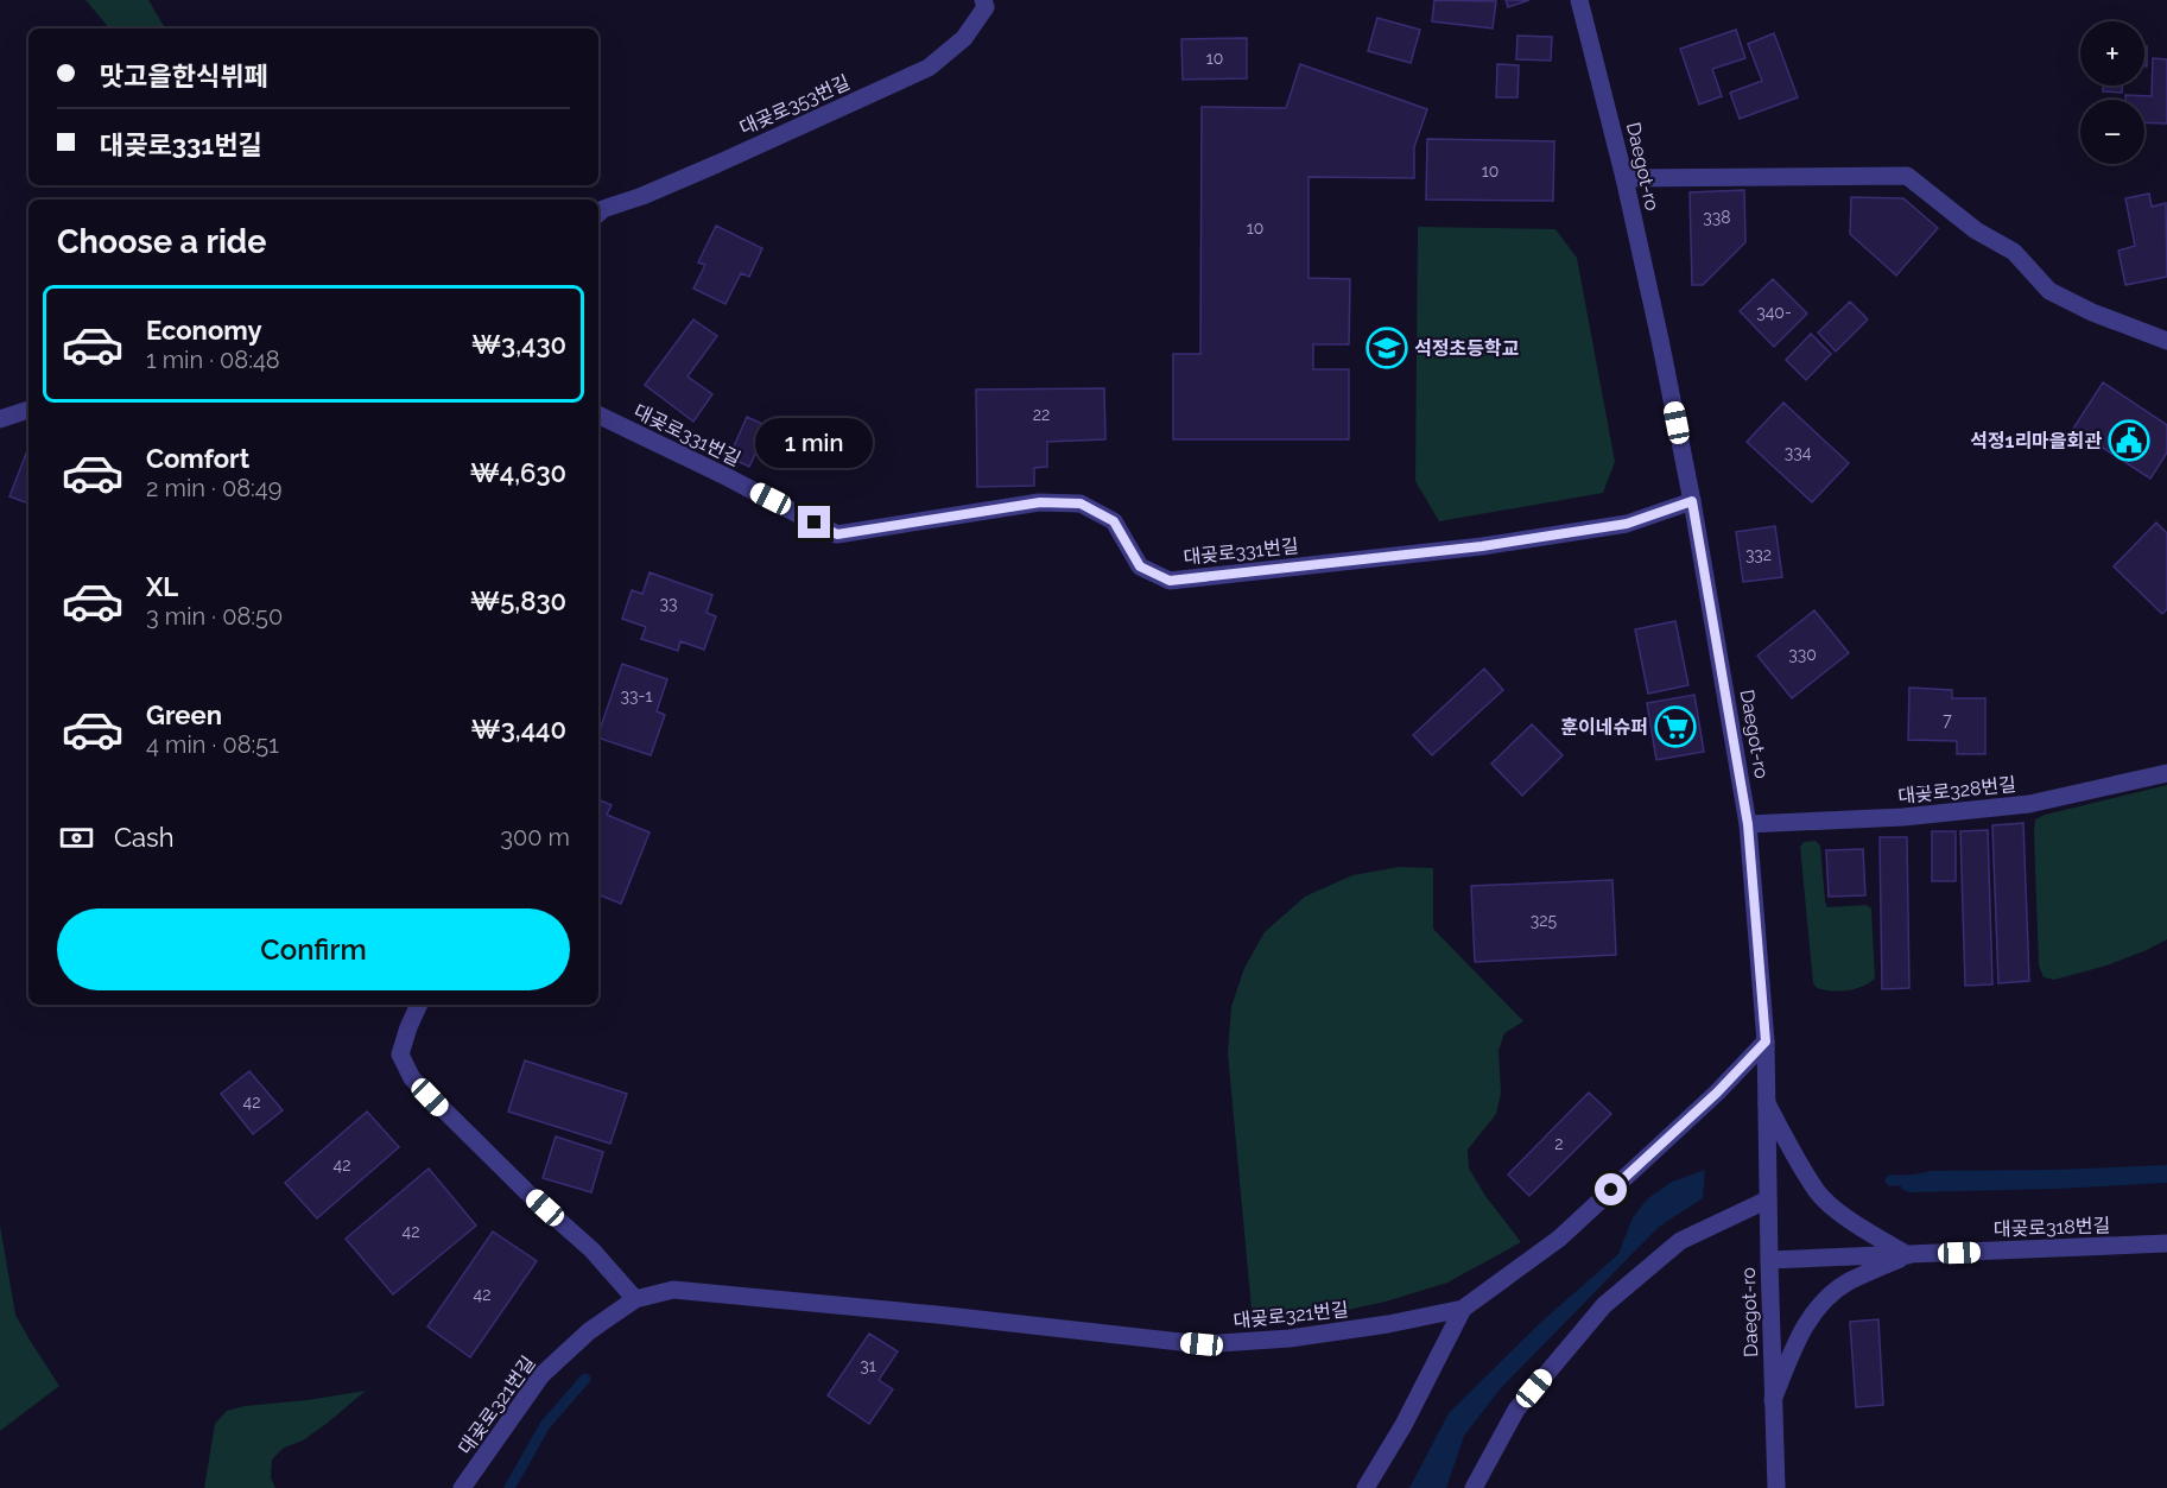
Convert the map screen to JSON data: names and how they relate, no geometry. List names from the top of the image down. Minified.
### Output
{"streets":{"street":["대곶로353번길","Daegot-ro","대곶로331번길","대곶로328번길","대곶로318번길","대곶로321번길"]},"crossings":[["Daegot-ro","대곶로331번길"],["Daegot-ro","대곶로328번길"],["Daegot-ro","대곶로318번길"],["Daegot-ro","대곶로321번길"]],"places":{"school or university":["석정초등학교"],"public building":["석정1리마을회관"],"supermarket":["훈이네슈퍼"]},"house_numbers":["10","10","338","10","340-","22","334","332","33","330","33-1","7","325","42","2","42","42","42","31"],"page":{"map_buttons":["+","−"],"banner":["맛고을한식뷔페","대곶로331번길"],"heading":"Choose a ride","list":[{"name":"Economy","note":"1 min · 08:48","value":"₩3,430"},{"name":"Comfort","note":"2 min · 08:49","value":"₩4,630"},{"name":"XL","note":"3 min · 08:50","value":"₩5,830"},{"name":"Green","note":"4 min · 08:51","value":"₩3,440"}],"bubble":"1 min","pay":["Cash","300 m"],"buttons":"Confirm"}}
